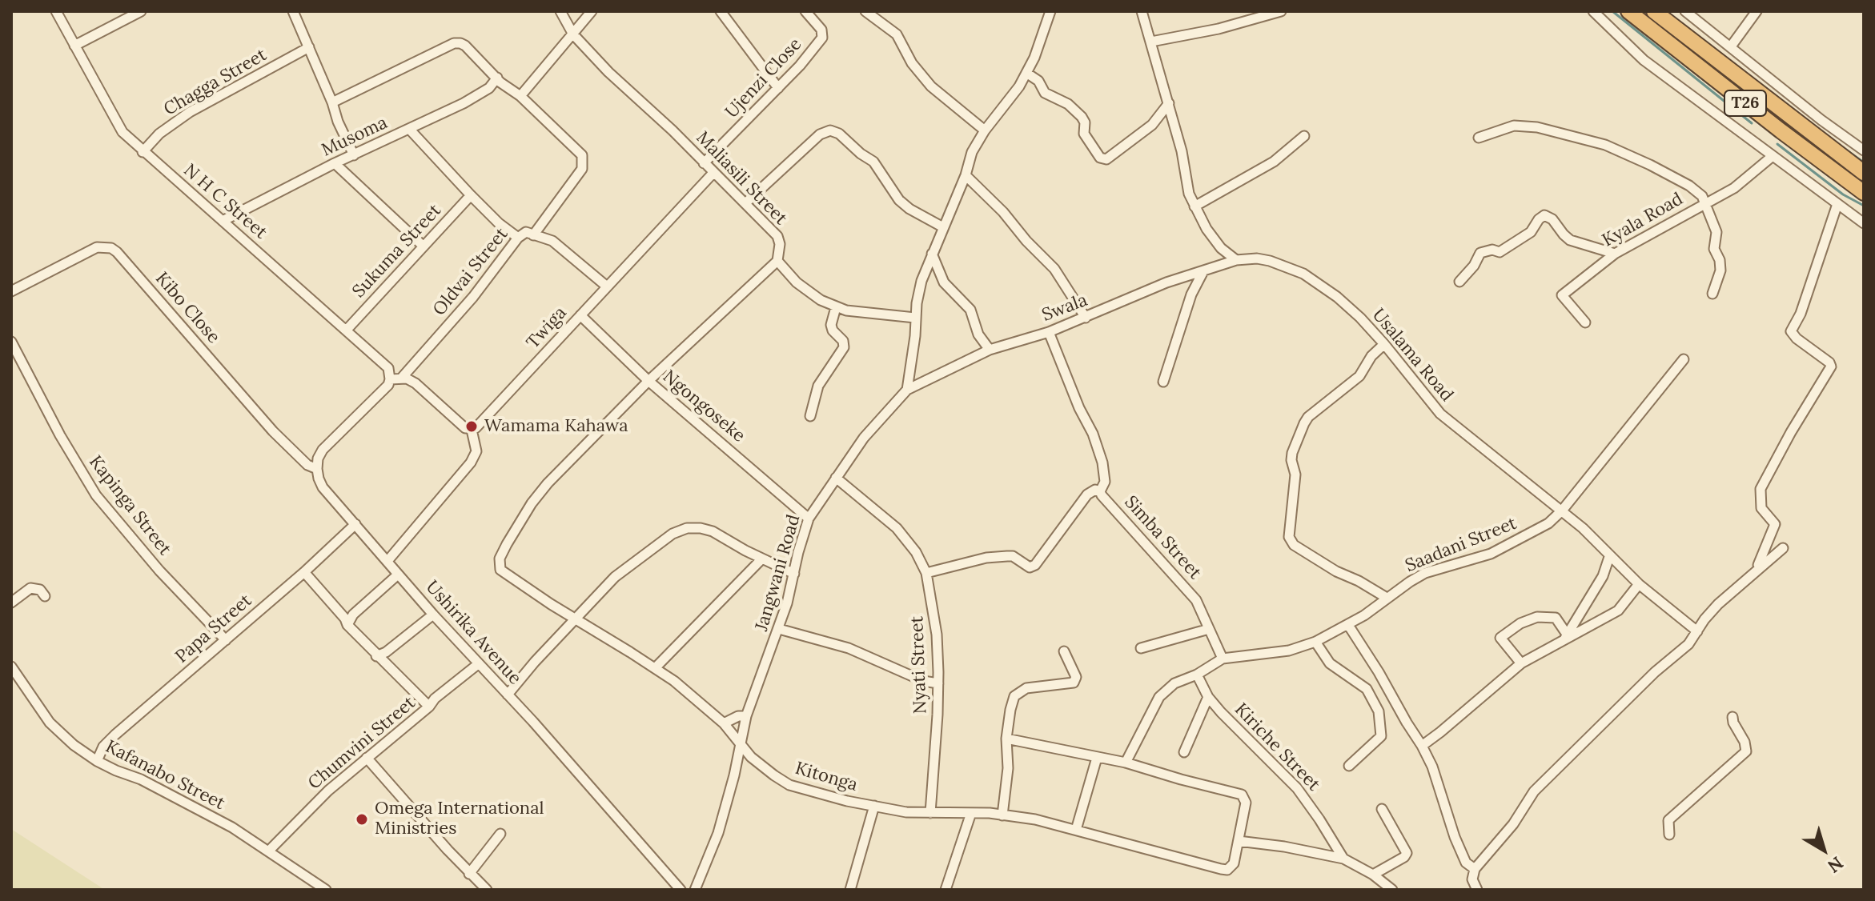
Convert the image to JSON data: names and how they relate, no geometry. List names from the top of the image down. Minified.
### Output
{"streets":{"highway":["T26"],"street":["Ujenzi Close","Chagga Street","Musoma","Maliasili Street","N H C Street","Kyala Road","Sukuma Street","Oldvai Street","Kibo Close","Swala","Twiga","Usalama Road","Ngongoseke","Kapinga Street","Simba Street","Saadani Street","Jangwani Road","Papa Street","Ushirika Avenue","Nyati Street","Chumvini Street","Kiriche Street","Kafanabo Street","Kitonga"]},"crossings":[["Ujenzi Close","Maliasili Street"],["Chagga Street","N H C Street"],["Musoma","N H C Street"],["Maliasili Street","Twiga"],["Maliasili Street","Kitonga"],["N H C Street","Sukuma Street"],["Oldvai Street","Twiga"],["Kibo Close","Ushirika Avenue"],["Swala","Usalama Road"],["Swala","Simba Street"],["Swala","Jangwani Road"],["Twiga","Ngongoseke"],["Usalama Road","Saadani Street"],["Ngongoseke","Jangwani Road"],["Ngongoseke","Kitonga"],["Kapinga Street","Papa Street"],["Simba Street","Saadani Street"],["Saadani Street","Kiriche Street"],["Saadani Street","Kitonga"],["Jangwani Road","Nyati Street"],["Jangwani Road","Kitonga"],["Papa Street","Ushirika Avenue"],["Papa Street","Kafanabo Street"],["Ushirika Avenue","Chumvini Street"],["Nyati Street","Kitonga"],["Chumvini Street","Kafanabo Street"]],"places":["Wamama Kahawa","Omega International Ministries"],"north":"bottom right"}
